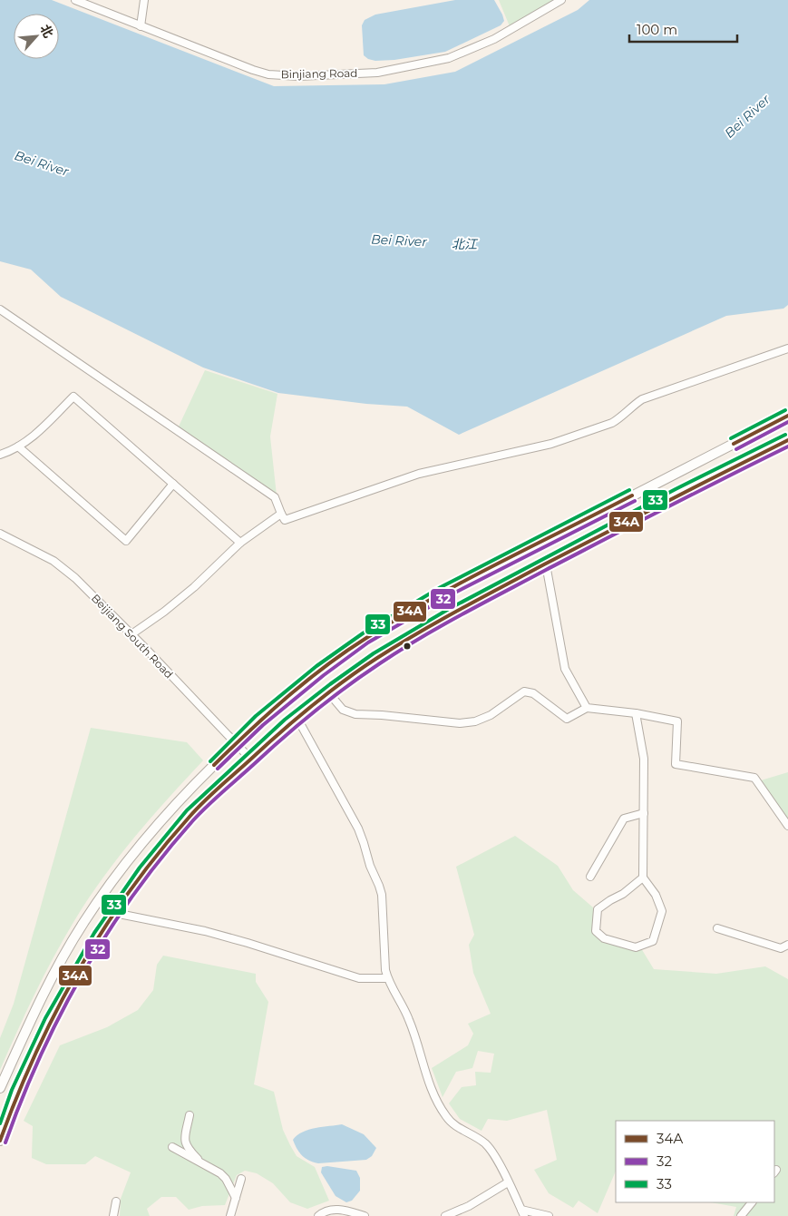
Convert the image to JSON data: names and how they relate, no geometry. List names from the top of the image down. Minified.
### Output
{"streets":{"street":["Binjiang Road","Beijiang South Road"]},"water":["Bei River","北江"],"lines":["transit line 33","transit line 34A","transit line 32"],"legend":["34A","32","33"],"scale_bar":"100 m","north":"top right"}
